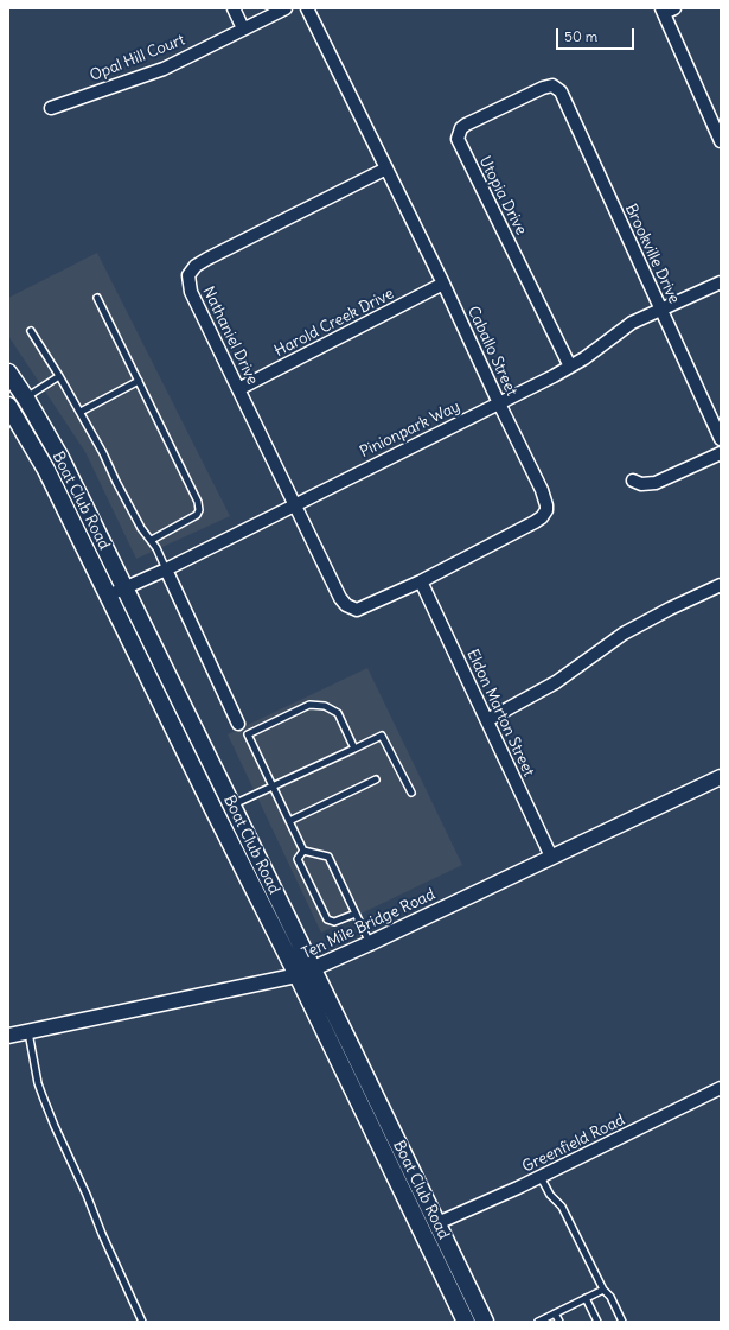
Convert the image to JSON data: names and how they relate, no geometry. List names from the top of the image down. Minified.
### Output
{"streets":{"main road":["Boat Club Road"],"street":["Opal Hill Court","Utopia Drive","Brookville Drive","Harold Creek Drive","Nathaniel Drive","Caballo Street","Pinionpark Way","Eldon Marton Street","Ten Mile Bridge Road","Greenfield Road"]},"crossings":[["Utopia Drive","Brookville Drive"],["Utopia Drive","Pinionpark Way"],["Brookville Drive","Pinionpark Way"],["Harold Creek Drive","Nathaniel Drive"],["Harold Creek Drive","Caballo Street"],["Nathaniel Drive","Caballo Street"],["Nathaniel Drive","Pinionpark Way"],["Caballo Street","Pinionpark Way"],["Caballo Street","Eldon Marton Street"],["Pinionpark Way","Boat Club Road"],["Boat Club Road","Ten Mile Bridge Road"],["Boat Club Road","Greenfield Road"],["Eldon Marton Street","Ten Mile Bridge Road"]],"scale_bar":"50 m"}
